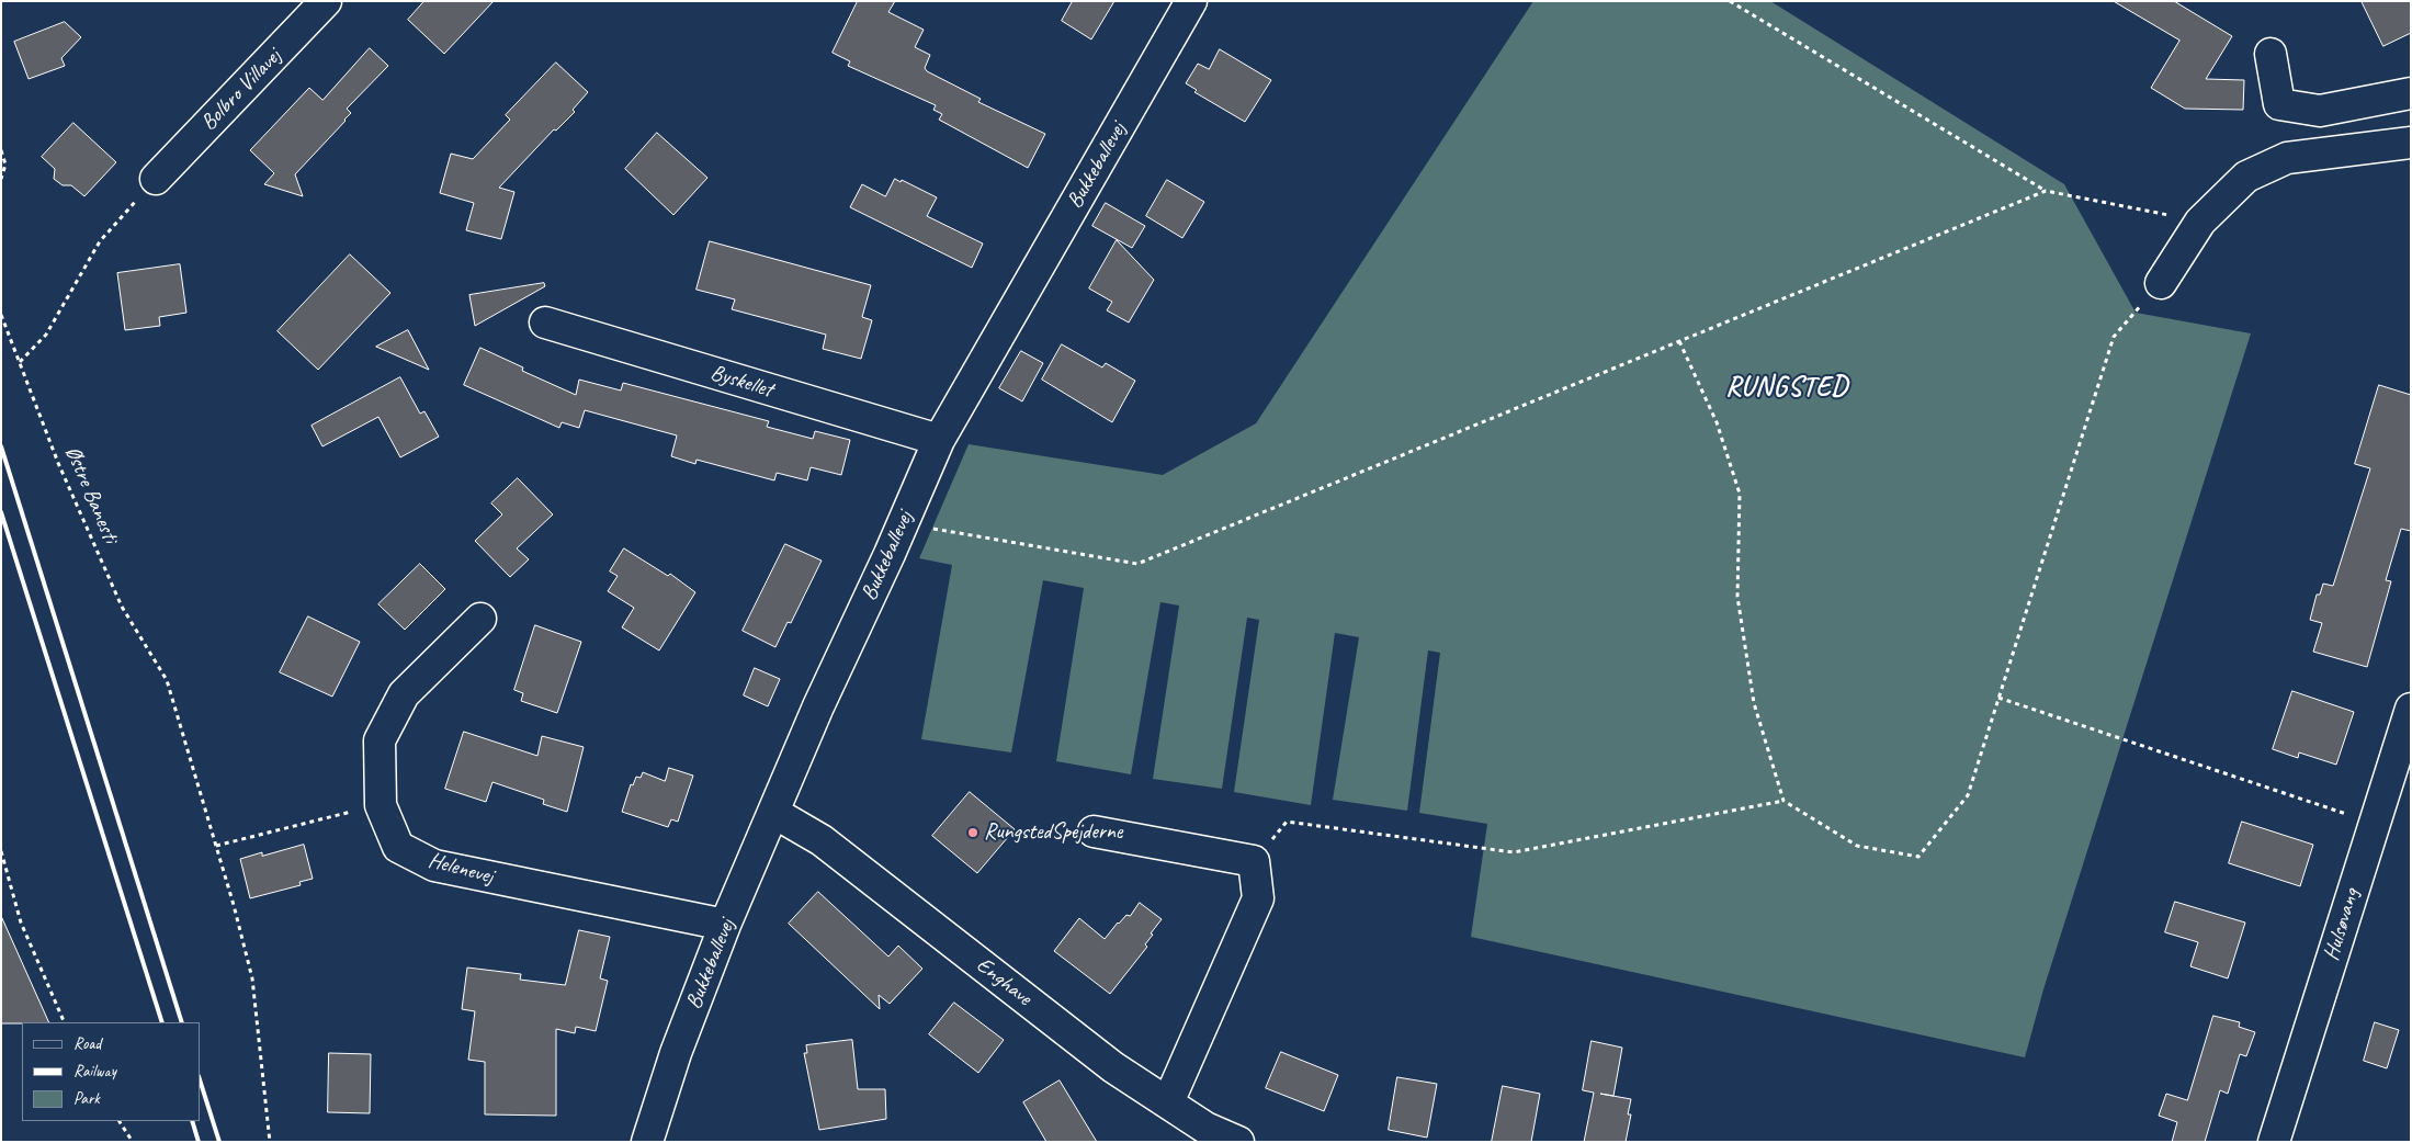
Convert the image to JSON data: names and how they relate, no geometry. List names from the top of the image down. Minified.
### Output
{"streets":{"street":["Bolbro Villavej","Bukkeballevej","Byskellet","Helenevej","Hulsøvang","Enghave"],"path":["Østre Banesti"]},"crossings":[["Bukkeballevej","Byskellet"],["Bukkeballevej","Helenevej"],["Bukkeballevej","Enghave"]],"districts":["RUNGSTED"],"places":["RungstedSpejderne"],"legend":["Road","Railway","Park"]}
